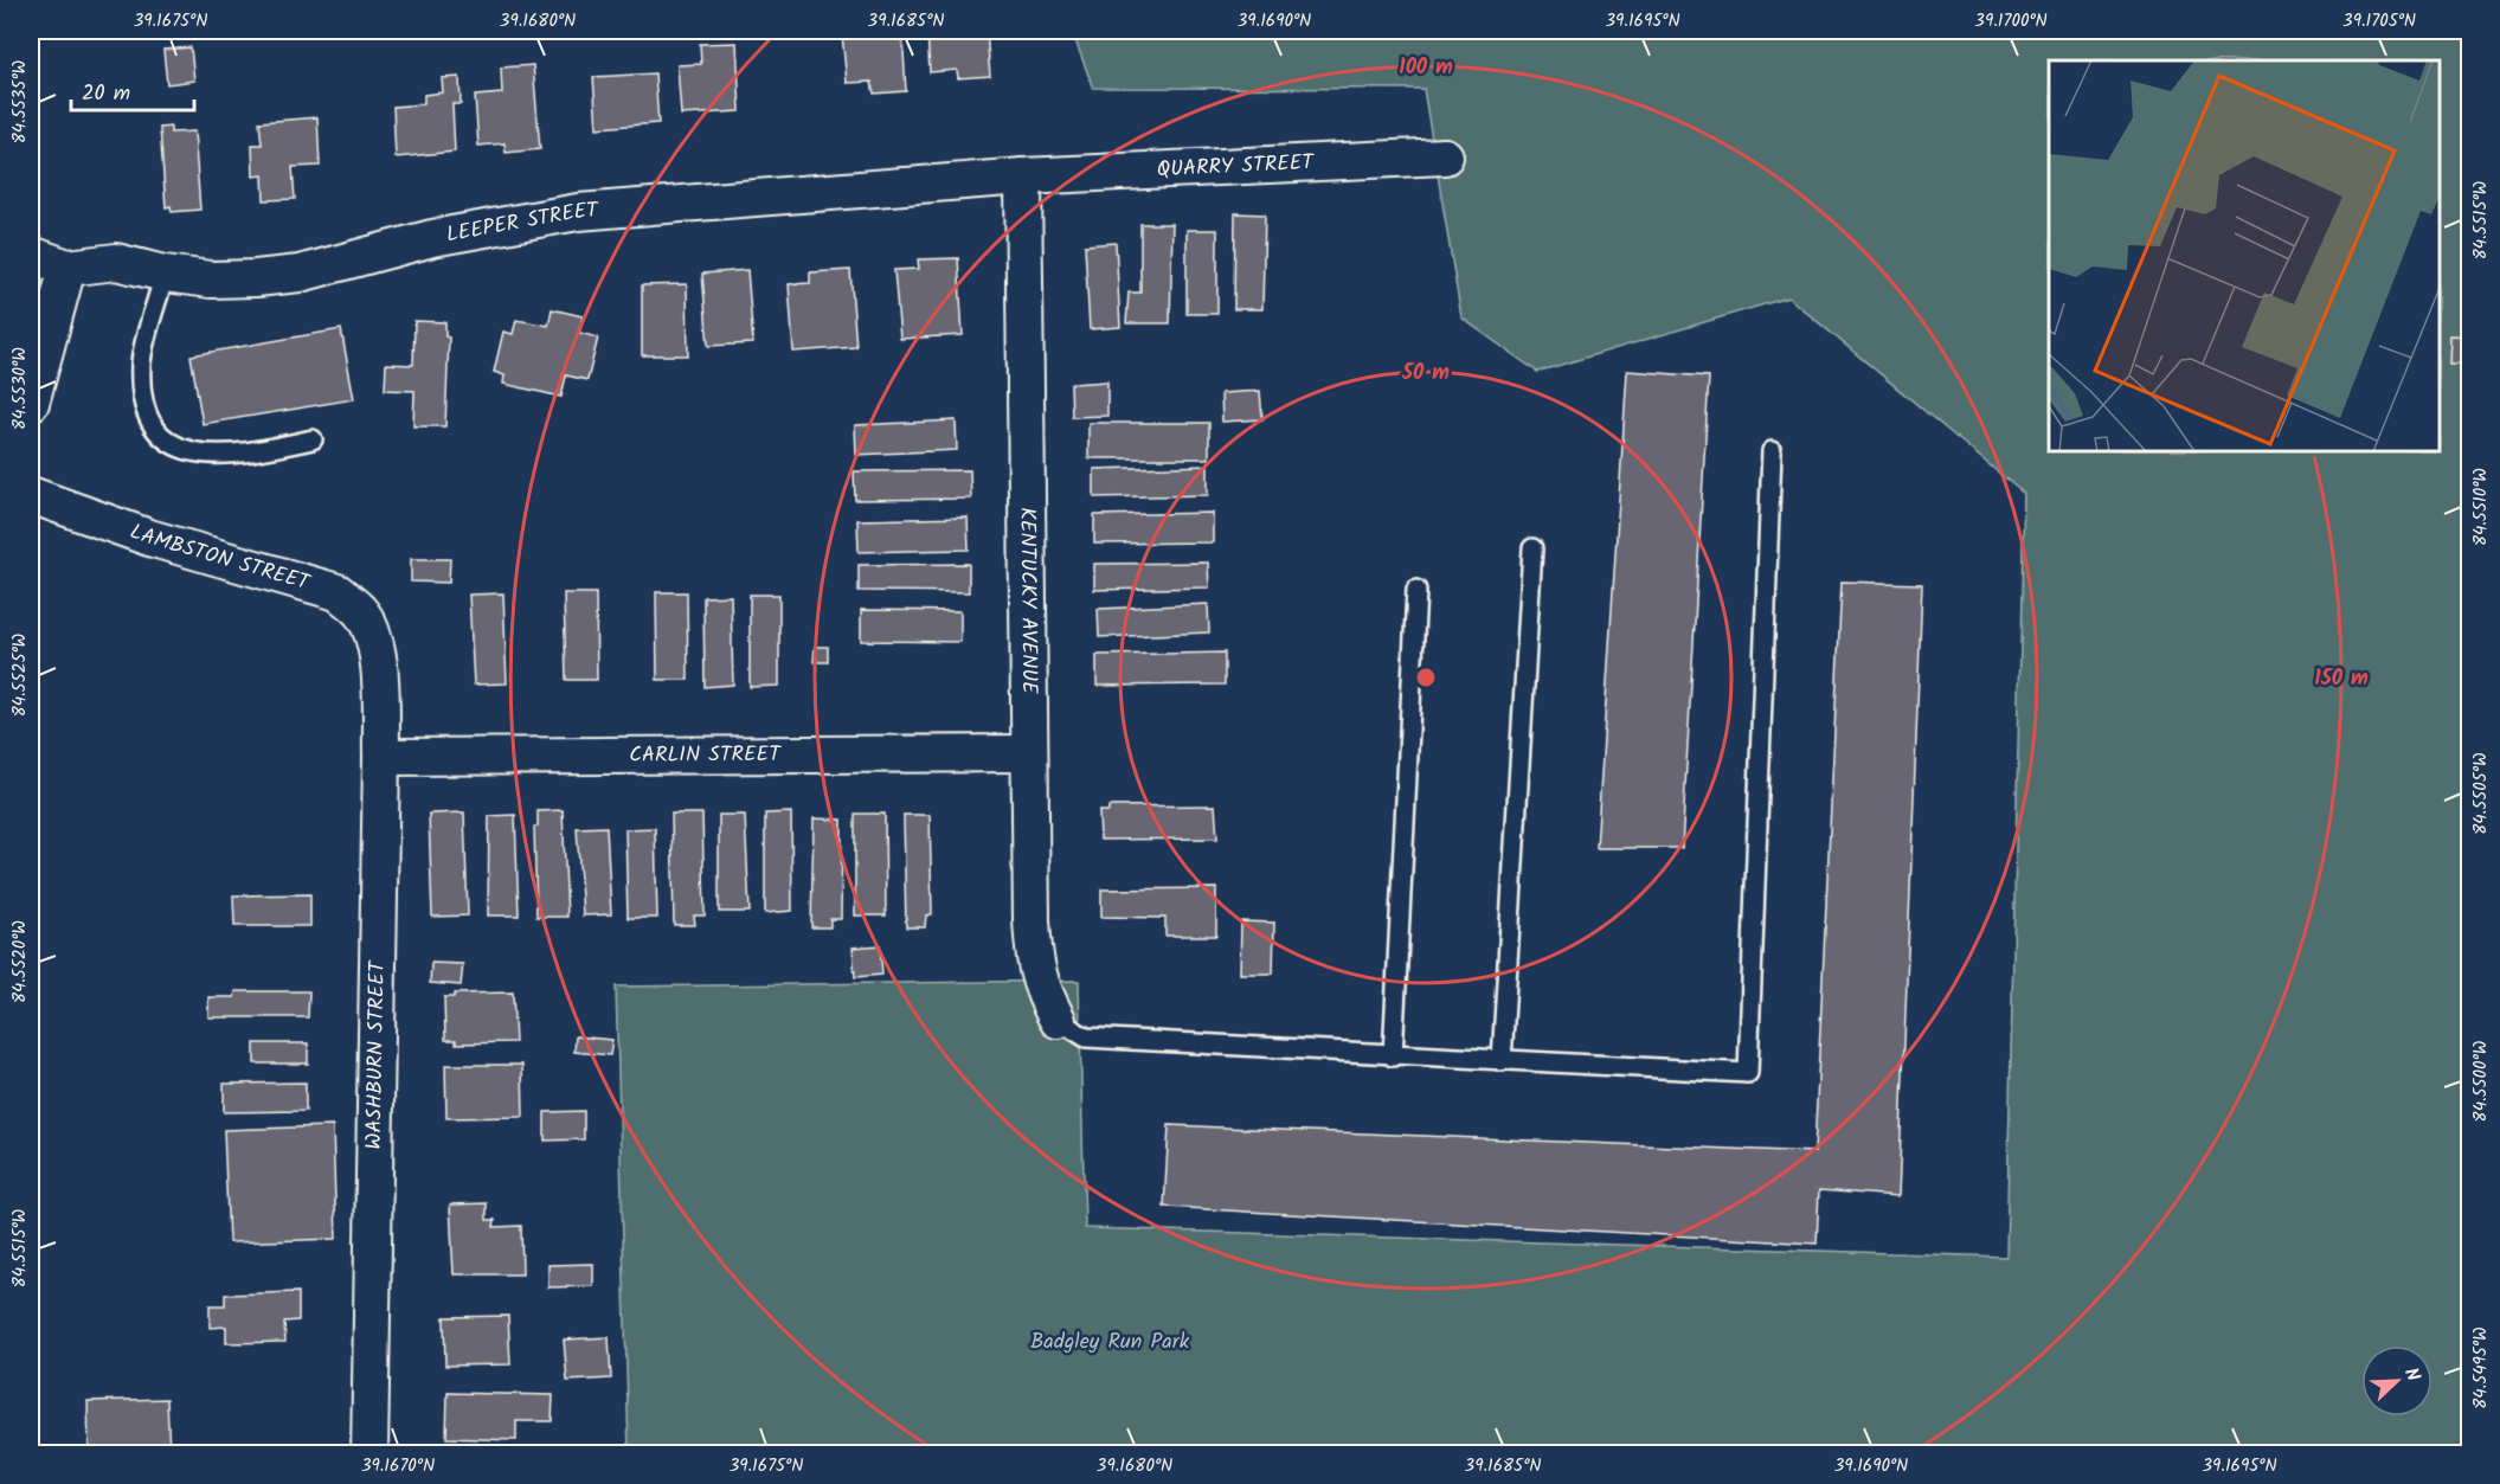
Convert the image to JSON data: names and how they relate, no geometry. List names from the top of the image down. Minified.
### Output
{"streets":{"street":["QUARRY STREET","LEEPER STREET","LAMBSTON STREET","KENTUCKY AVENUE","CARLIN STREET","WASHBURN STREET"]},"crossings":[["QUARRY STREET","LEEPER STREET"],["QUARRY STREET","KENTUCKY AVENUE"],["LEEPER STREET","KENTUCKY AVENUE"],["LAMBSTON STREET","WASHBURN STREET"],["KENTUCKY AVENUE","CARLIN STREET"],["CARLIN STREET","WASHBURN STREET"]],"parks":["Badgley Run Park"],"scale_bar":"20 m","north":"top right","coordinates":["39.1675°N","39.1680°N","39.1685°N","39.1690°N","39.1695°N","39.1700°N","39.1705°N","84.5535°W","84.5515°W","84.5530°W","84.5510°W","84.5525°W","84.5505°W","84.5520°W","84.5500°W","84.5495°W","39.1670°N"],"rings":["100 m","50 m","150 m"]}
